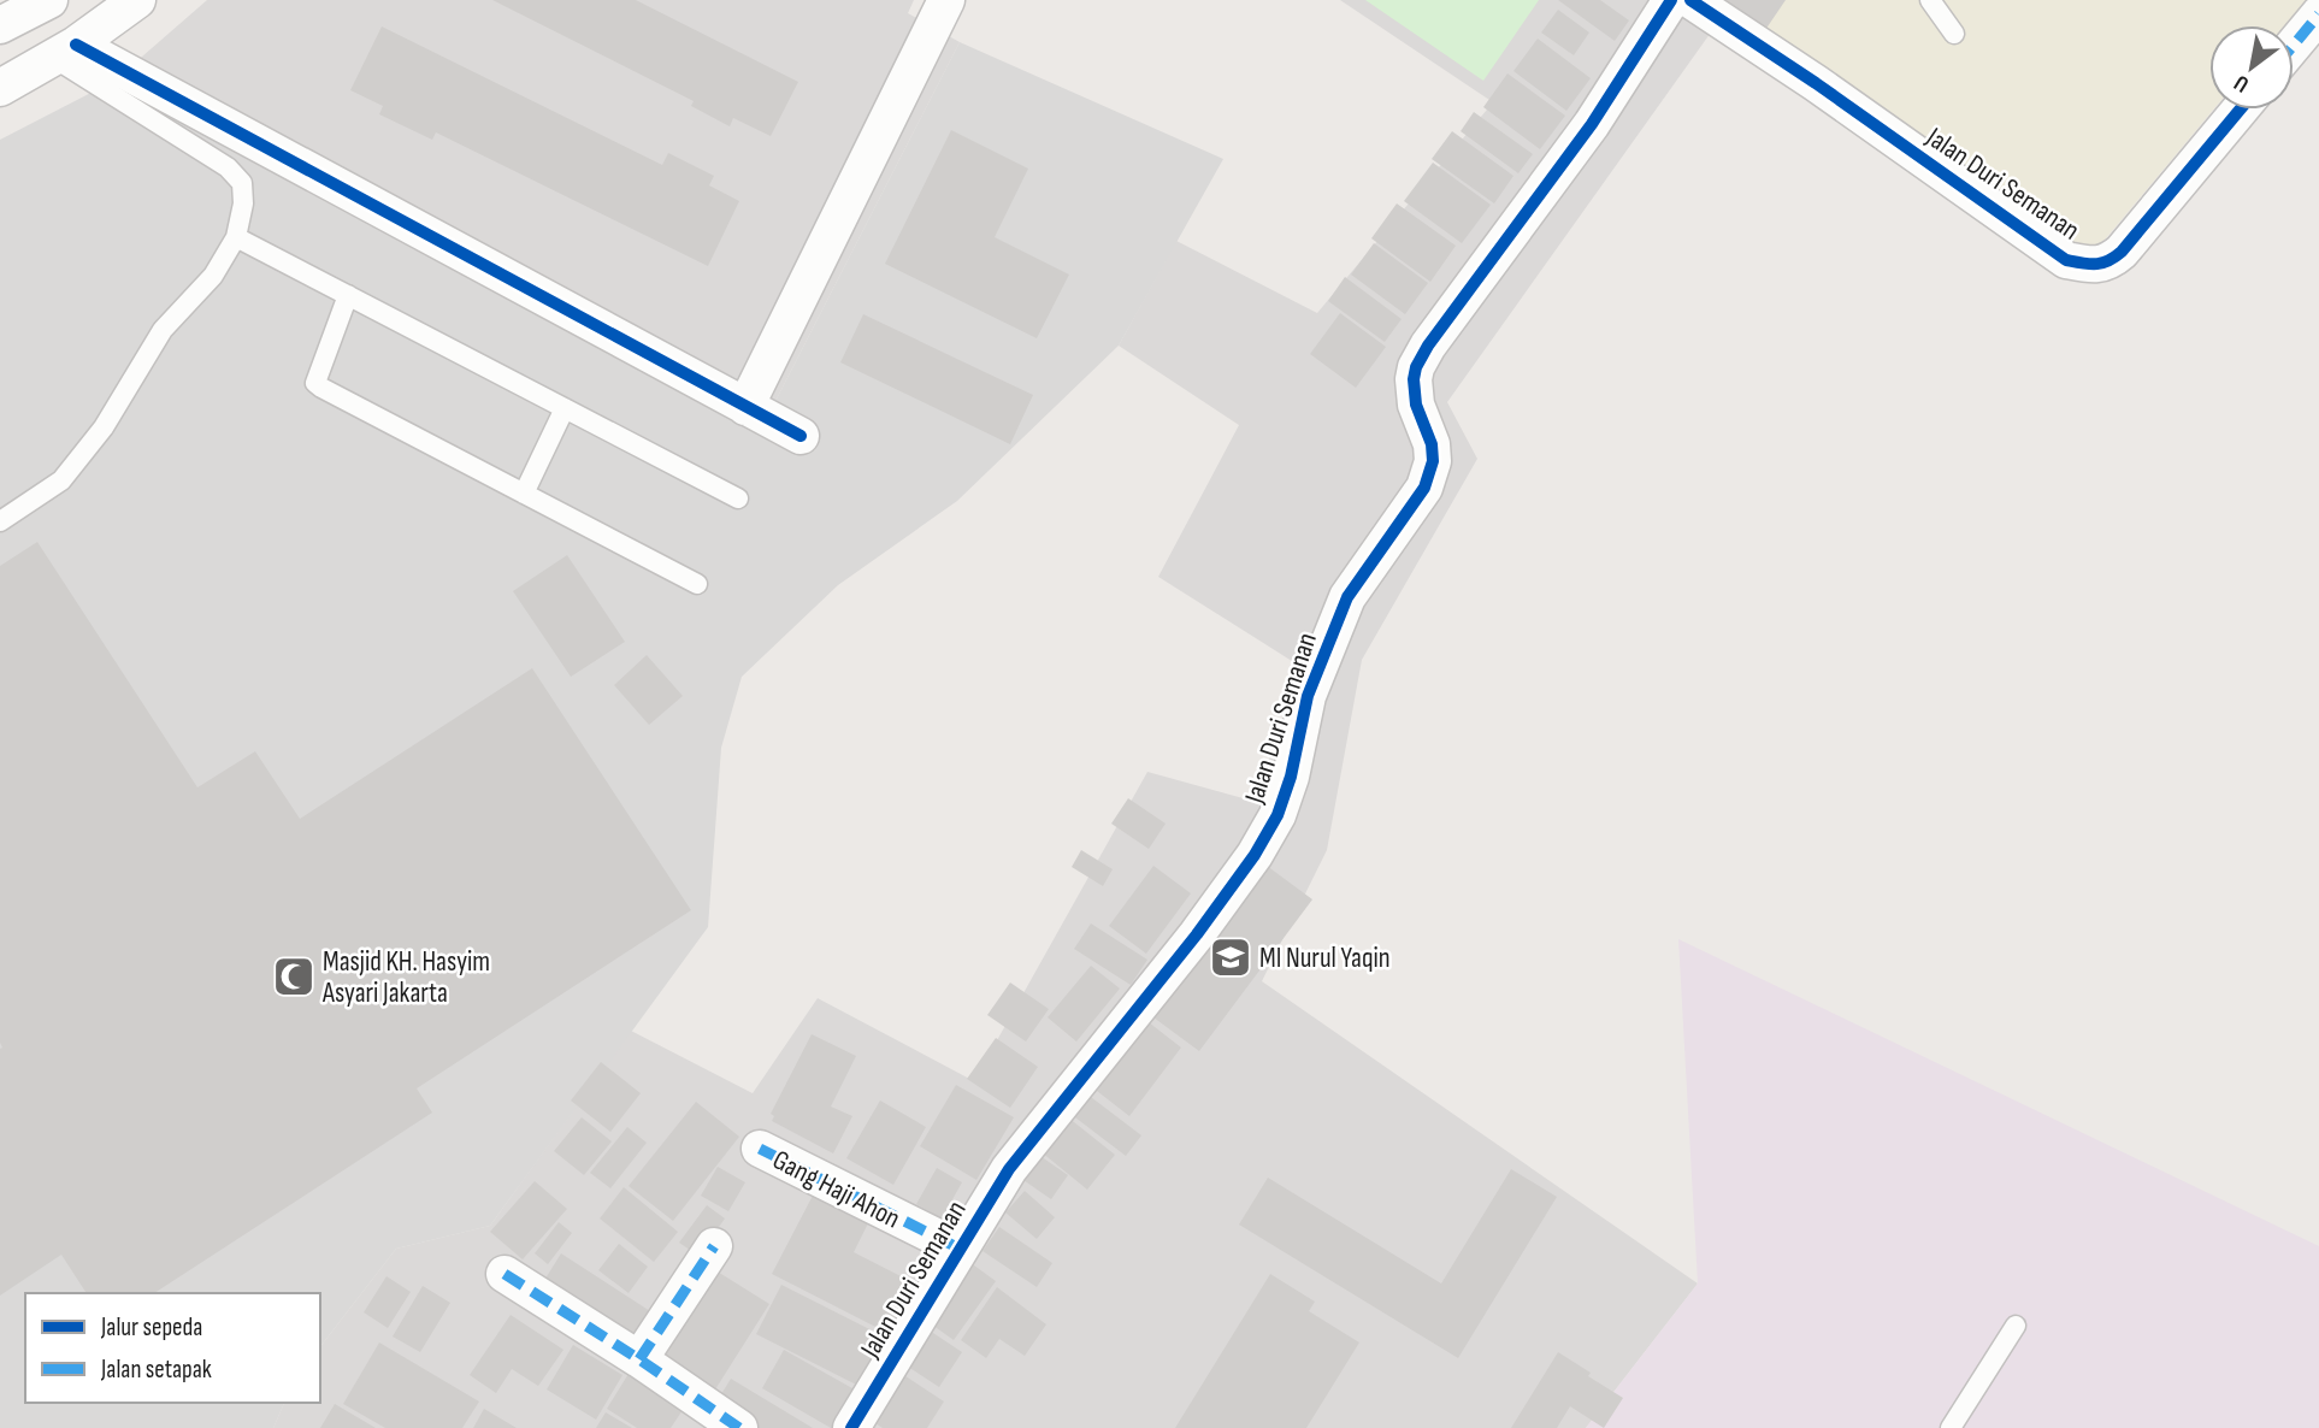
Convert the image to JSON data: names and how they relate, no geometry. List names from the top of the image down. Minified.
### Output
{"streets":{"street":["Jalan Duri Semanan","Gang Haji Ahon"]},"crossings":[["Jalan Duri Semanan","Gang Haji Ahon"]],"places":{"school or university":["MI Nurul Yaqin"],"mosque":["Masjid KH. Hasyim Asyari Jakarta"]},"legend":["Jalur sepeda","Jalan setapak"],"north":"bottom left"}
